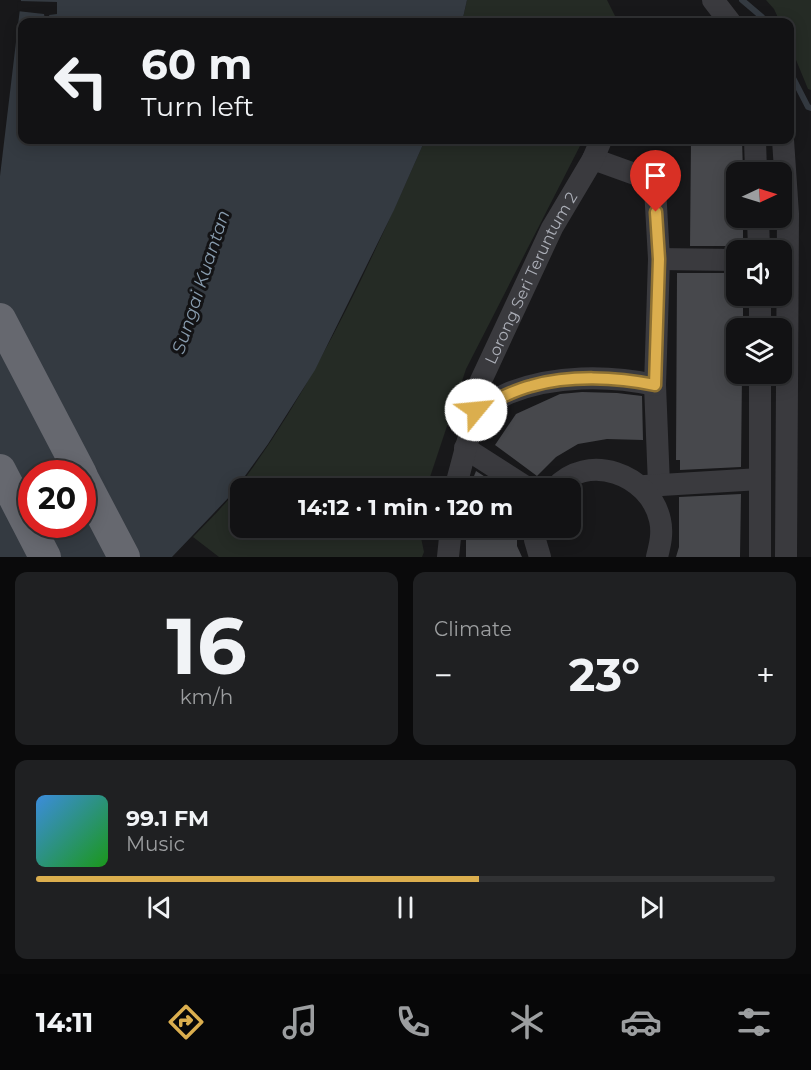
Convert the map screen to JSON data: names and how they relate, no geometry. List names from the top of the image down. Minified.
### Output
{"streets":{"street":["Lorong Seri Teruntum 2"]},"water":["Sungai Kuantan"],"north":"right","page":{"turn":["60 m","Turn left"],"limit":"20","trip":"14:12 · 1 min · 120 m","tile":[["16","km/h"],"Climate"],"heat":["−","23°","+"],"song":["99.1 FM","Music"],"tabs":"14:11"}}
